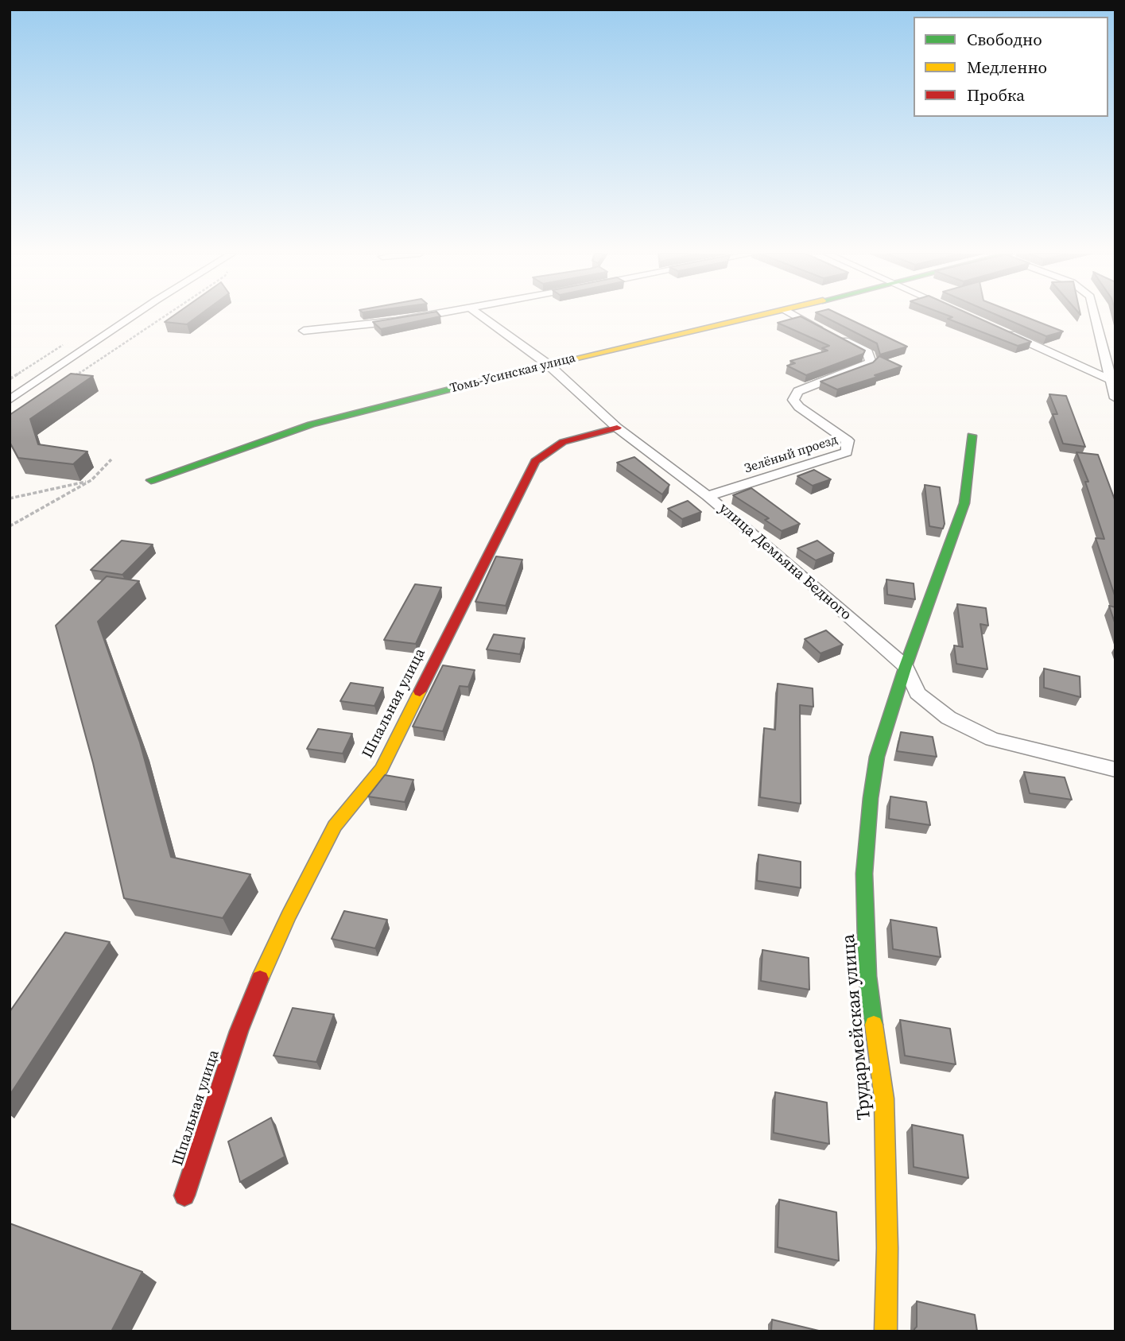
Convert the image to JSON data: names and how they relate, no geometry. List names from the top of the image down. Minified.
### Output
{"streets":{"street":["Томь-Усинская улица","Зелёный проезд","улица Демьяна Бедного","Шпальная улица","Трудармейская улица"]},"crossings":[["Томь-Усинская улица","улица Демьяна Бедного"],["Зелёный проезд","улица Демьяна Бедного"],["улица Демьяна Бедного","Шпальная улица"],["улица Демьяна Бедного","Трудармейская улица"]],"legend":["Свободно","Медленно","Пробка"]}
